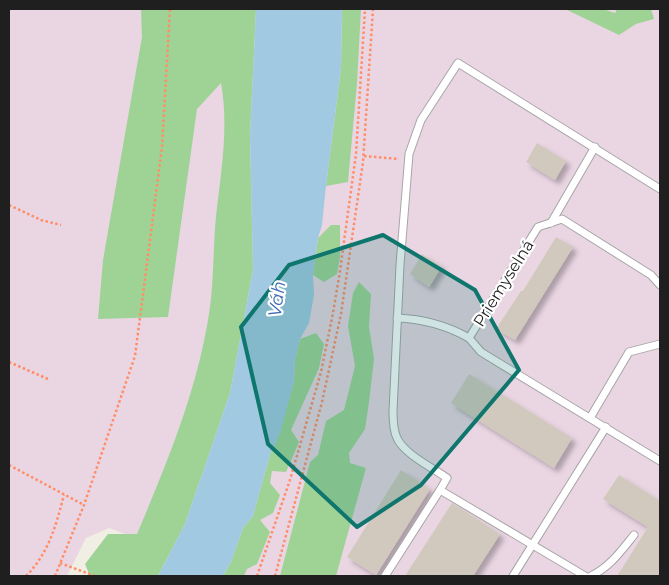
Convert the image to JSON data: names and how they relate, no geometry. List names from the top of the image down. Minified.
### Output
{"streets":{"lane":["Priemyselná"]},"water":["Váh"]}
